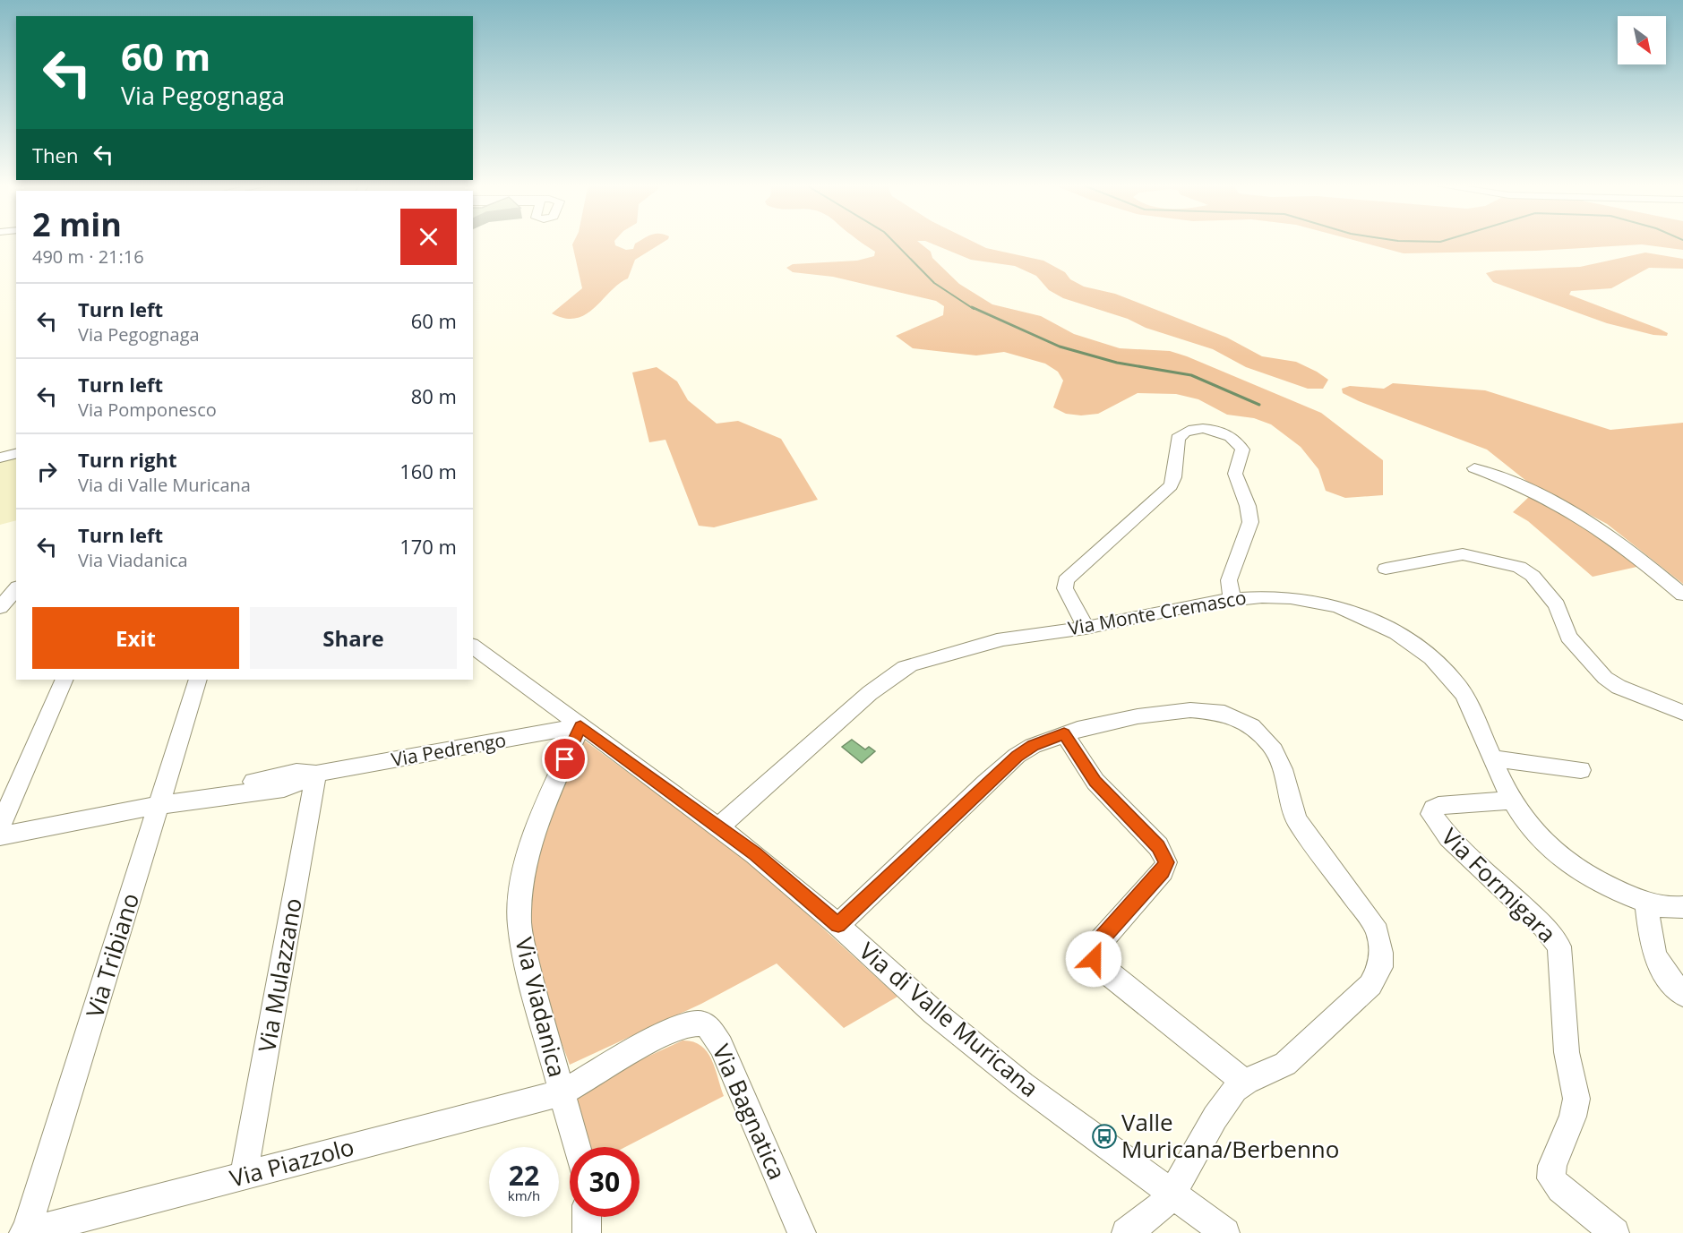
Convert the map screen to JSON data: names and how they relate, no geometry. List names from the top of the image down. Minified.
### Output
{"streets":{"street":["Via Monte Cremasco","Via Pedrengo","Via Formigara","Via Tribiano","Via Mulazzano","Via Viadanica","Via di Valle Muricana","Via Bagnatica","Via Piazzolo"]},"crossings":[["Via Monte Cremasco","Via Formigara"],["Via Monte Cremasco","Via di Valle Muricana"],["Via Pedrengo","Via Tribiano"],["Via Pedrengo","Via Mulazzano"],["Via Pedrengo","Via Viadanica"],["Via Pedrengo","Via di Valle Muricana"],["Via Tribiano","Via Piazzolo"],["Via Mulazzano","Via Piazzolo"],["Via Viadanica","Via di Valle Muricana"],["Via Viadanica","Via Bagnatica"],["Via Viadanica","Via Piazzolo"],["Via Bagnatica","Via Piazzolo"]],"places":{"bus stop":["Valle Muricana/Berbenno"]},"north":"bottom right","page":{"turn":["60 m","Via Pegognaga"],"then":"Then","heading":["2 min","490 m · 21:16"],"list":[{"name":"Turn left","note":"Via Pegognaga","value":"60 m"},{"name":"Turn left","note":"Via Pomponesco","value":"80 m"},{"name":"Turn right","note":"Via di Valle Muricana","value":"160 m"},{"name":"Turn left","note":"Via Viadanica","value":"170 m"}],"buttons":["Exit","Share"],"speed":"22 km/h","limit":"30"}}
